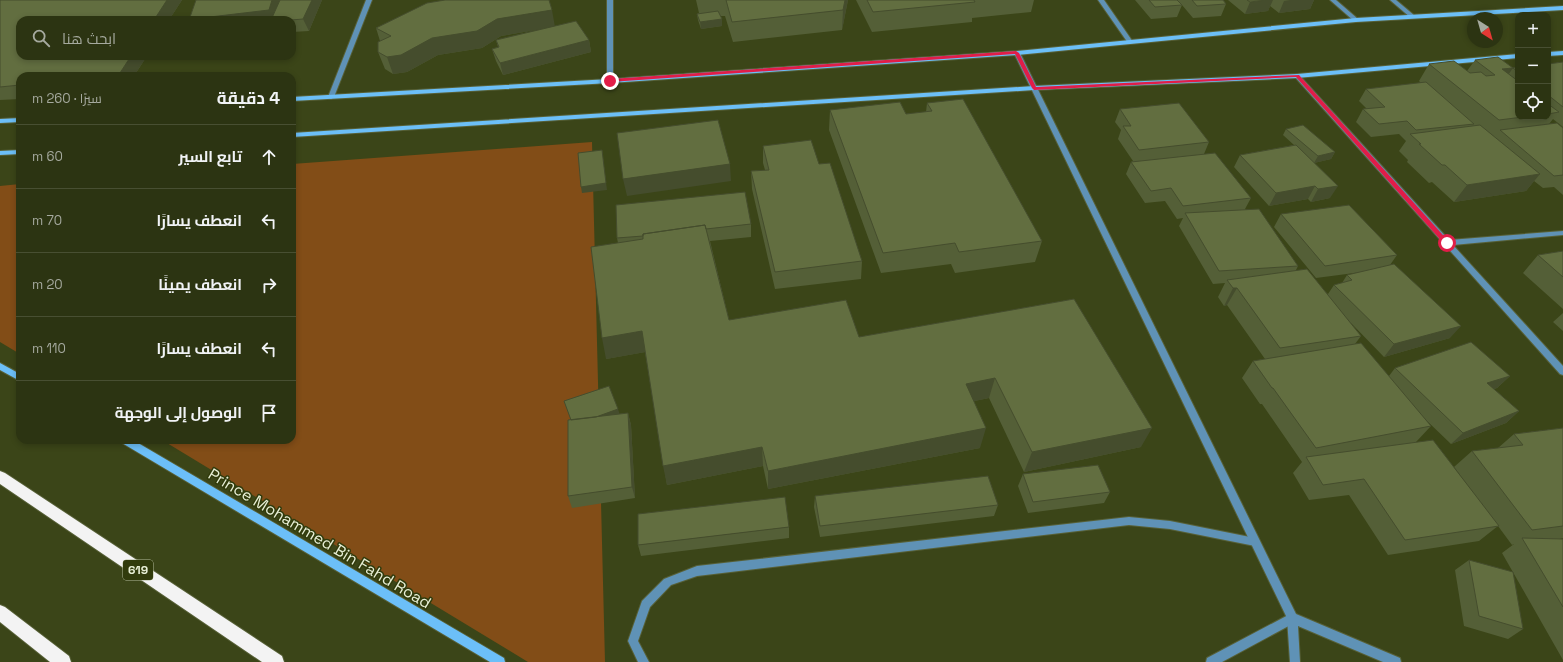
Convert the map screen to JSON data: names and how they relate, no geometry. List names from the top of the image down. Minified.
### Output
{"streets":{"highway":["619"],"street":["Prince Mohammed Bin Fahd Road"]},"north":"bottom right","page":{"map_buttons":["+","−"],"search":"ابحث هنا","heading":["4 دقيقة","سيرًا · 260 m"],"list":[["تابع السير","60 m"],["انعطف يسارًا","70 m"],["انعطف يمينًا","20 m"],["انعطف يسارًا","110 m"],"الوصول إلى الوجهة"]}}
